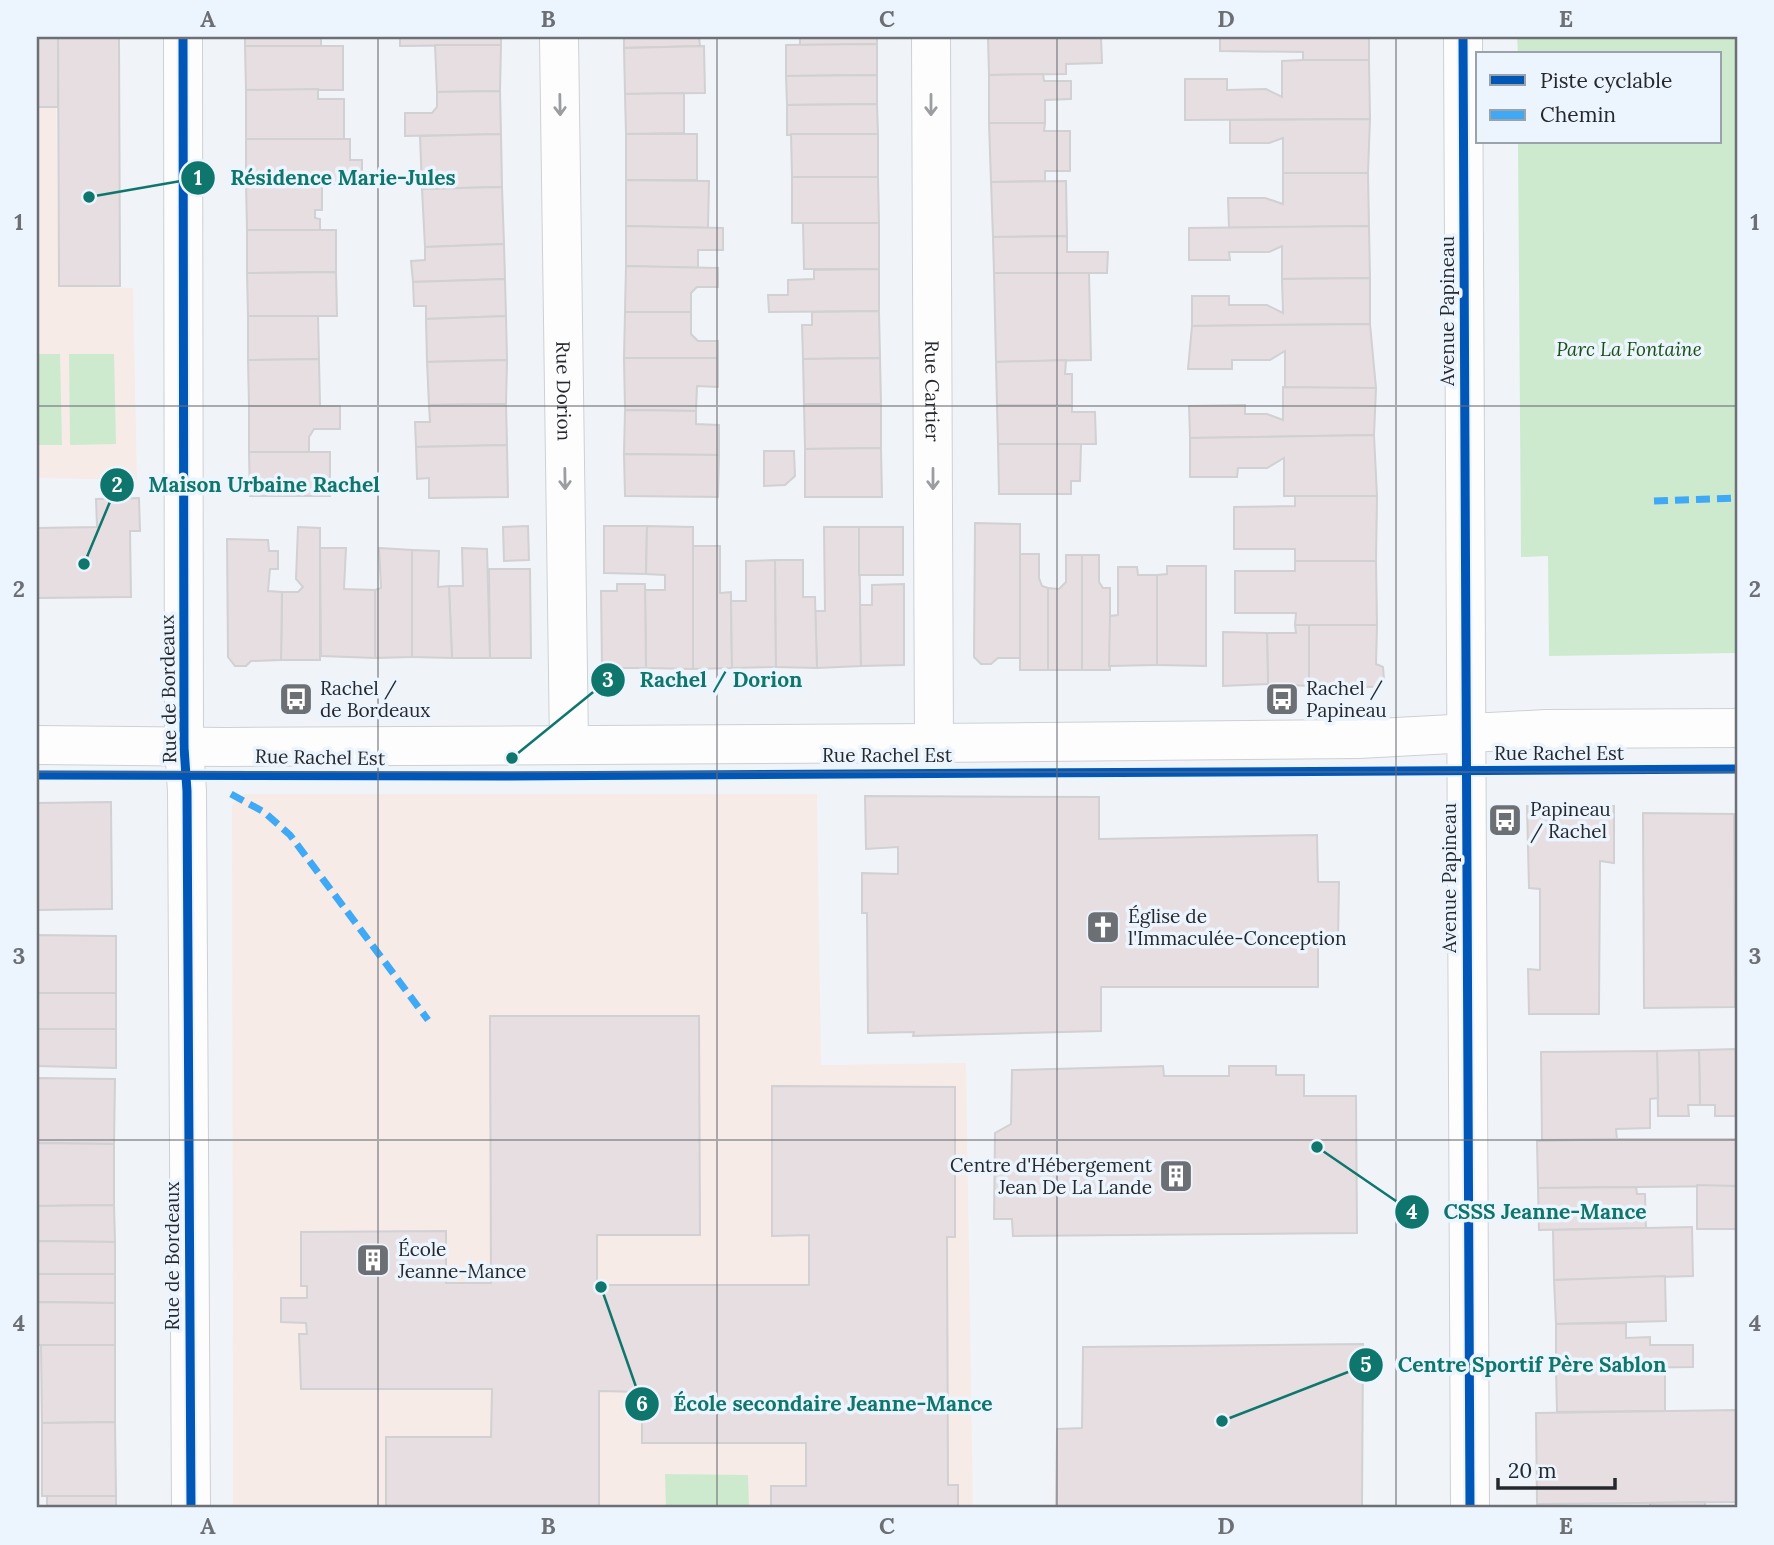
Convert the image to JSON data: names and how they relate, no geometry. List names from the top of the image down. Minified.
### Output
{"streets":{"main road":["Avenue Papineau","Rue Cartier","Rue Dorion","Rue de Bordeaux","Rue Rachel Est"]},"crossings":[["Avenue Papineau","Rue Rachel Est"],["Rue Cartier","Rue Rachel Est"],["Rue Dorion","Rue Rachel Est"],["Rue de Bordeaux","Rue Rachel Est"]],"one_way":["Rue Cartier","Rue Dorion"],"parks":["Parc La Fontaine"],"places":{"other":["Résidence Marie-Jules","Maison Urbaine Rachel","Rachel / Dorion","CSSS Jeanne-Mance","École secondaire Jeanne-Mance","Centre Sportif Père Sablon"],"bus stop":["Rachel / de Bordeaux","Rachel / Papineau","Papineau / Rachel"],"church":["Église de l'Immaculée-Conception"],"building":["Centre d'Hébergement Jean De La Lande","École Jeanne-Mance"]},"legend":["Piste cyclable","Chemin"],"scale_bar":"20 m","grid":{"columns":["A","B","C","D","E"],"rows":["1","2","3","4"]}}
